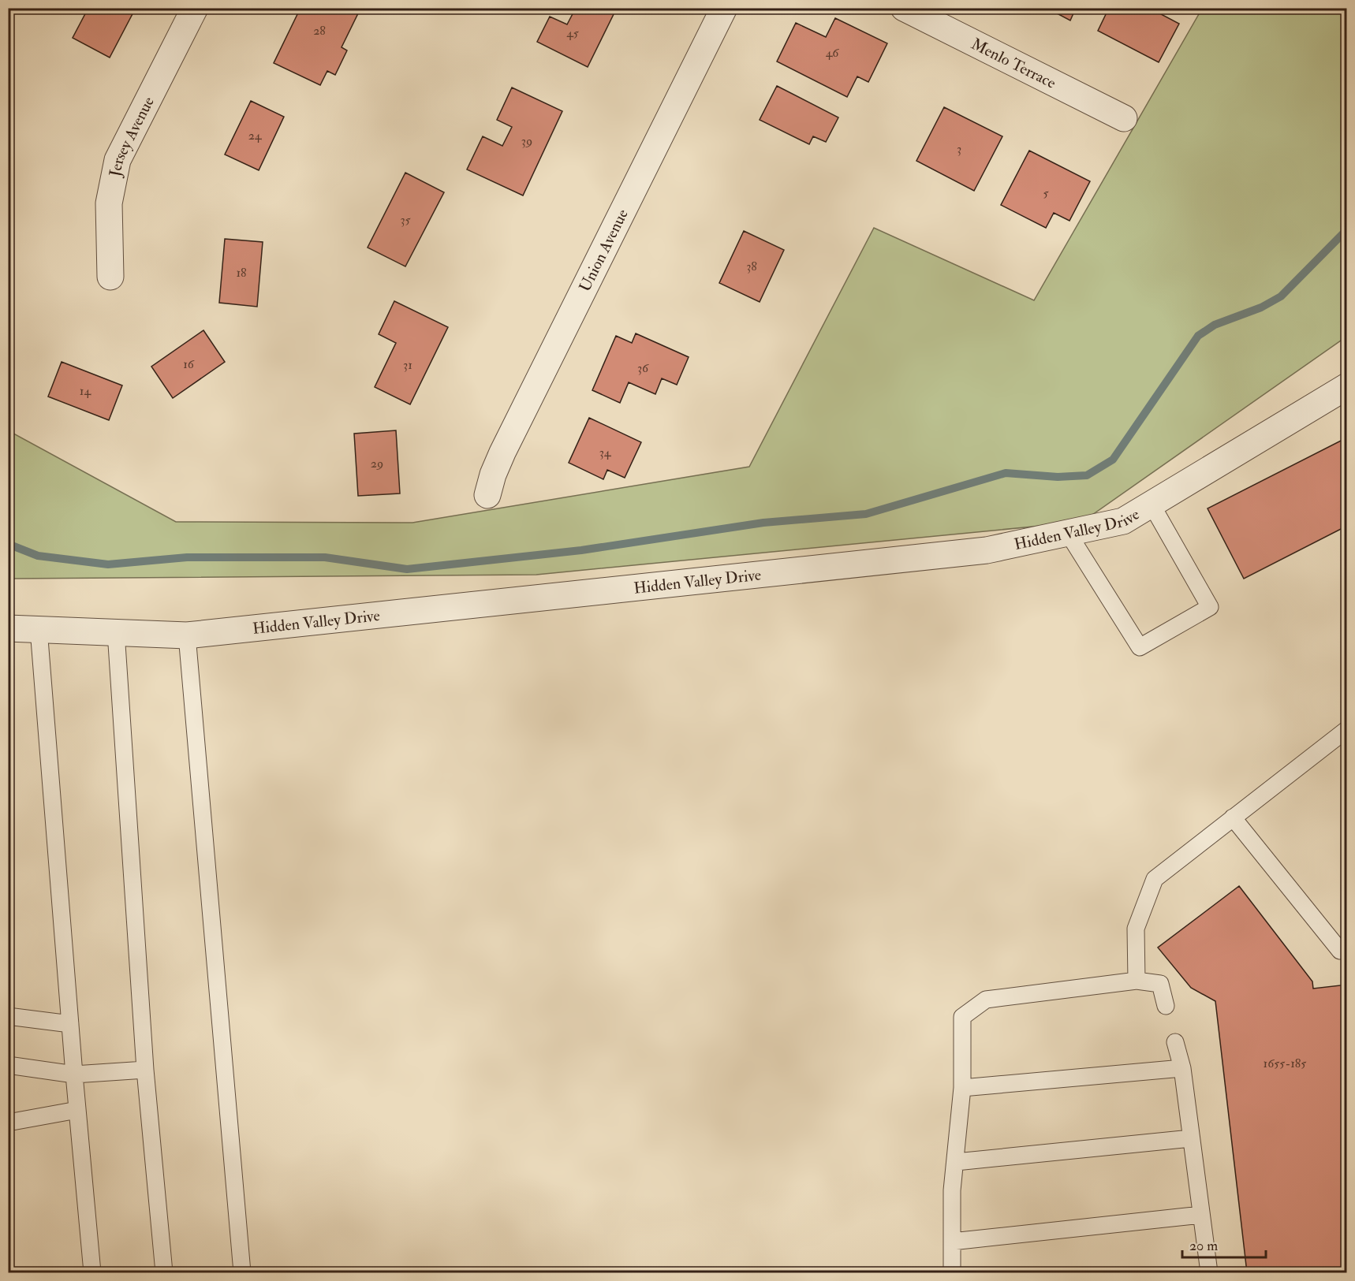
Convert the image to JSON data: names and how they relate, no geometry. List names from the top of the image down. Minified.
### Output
{"streets":{"street":["Menlo Terrace","Jersey Avenue","Union Avenue","Hidden Valley Drive"]},"house_numbers":["28","45","46","24","39","3","5","35","38","18","16","31","36","14","34","29","1655-185"],"scale_bar":"20 m"}
